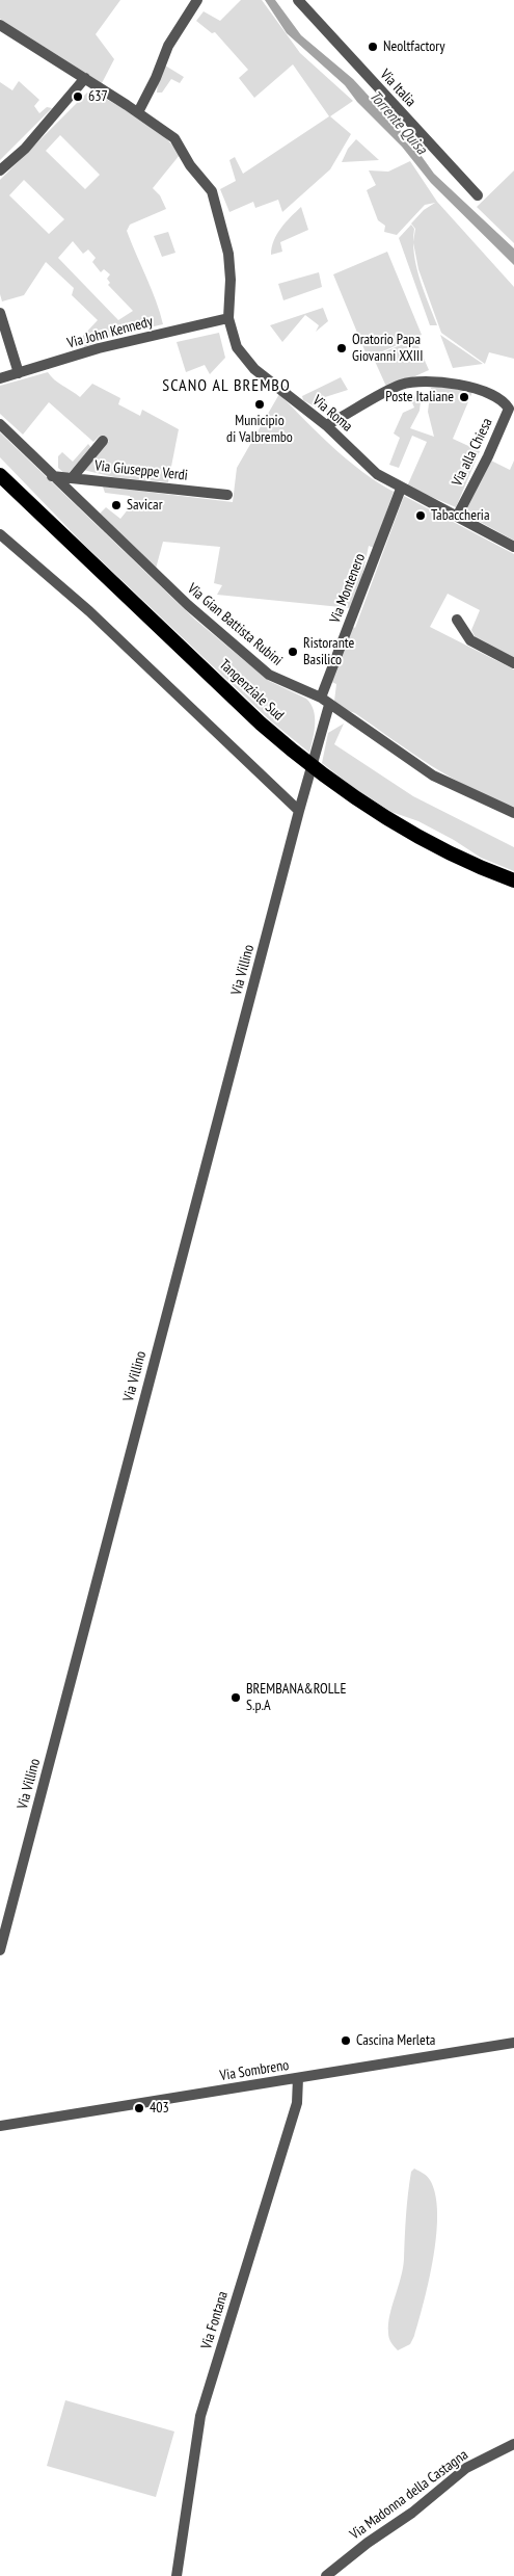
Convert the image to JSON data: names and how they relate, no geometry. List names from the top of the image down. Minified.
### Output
{"streets":{"highway":["Tangenziale Sud"],"street":["Via Italia","Via John Kennedy","Via Roma","Via alla Chiesa","Via Giuseppe Verdi","Via Montenero","Via Gian Battista Rubini","Via Villino","Via Sombreno","Via Fontana","Via Madonna della Castagna"]},"crossings":[["Via John Kennedy","Via Roma"],["Via Roma","Via alla Chiesa"],["Via Roma","Via Montenero"],["Via Giuseppe Verdi","Via Gian Battista Rubini"],["Via Montenero","Via Gian Battista Rubini"],["Via Montenero","Via Villino"],["Via Sombreno","Via Fontana"]],"districts":["SCANO AL BREMBO"],"water":["Torrente Quisa"],"places":["Neoltfactory","637","Oratorio Papa Giovanni XXIII","Poste Italiane","Municipio di Valbrembo","Savicar","Tabaccheria","Ristorante Basilico","BREMBANA&ROLLE S.p.A","Cascina Merleta","403"]}
